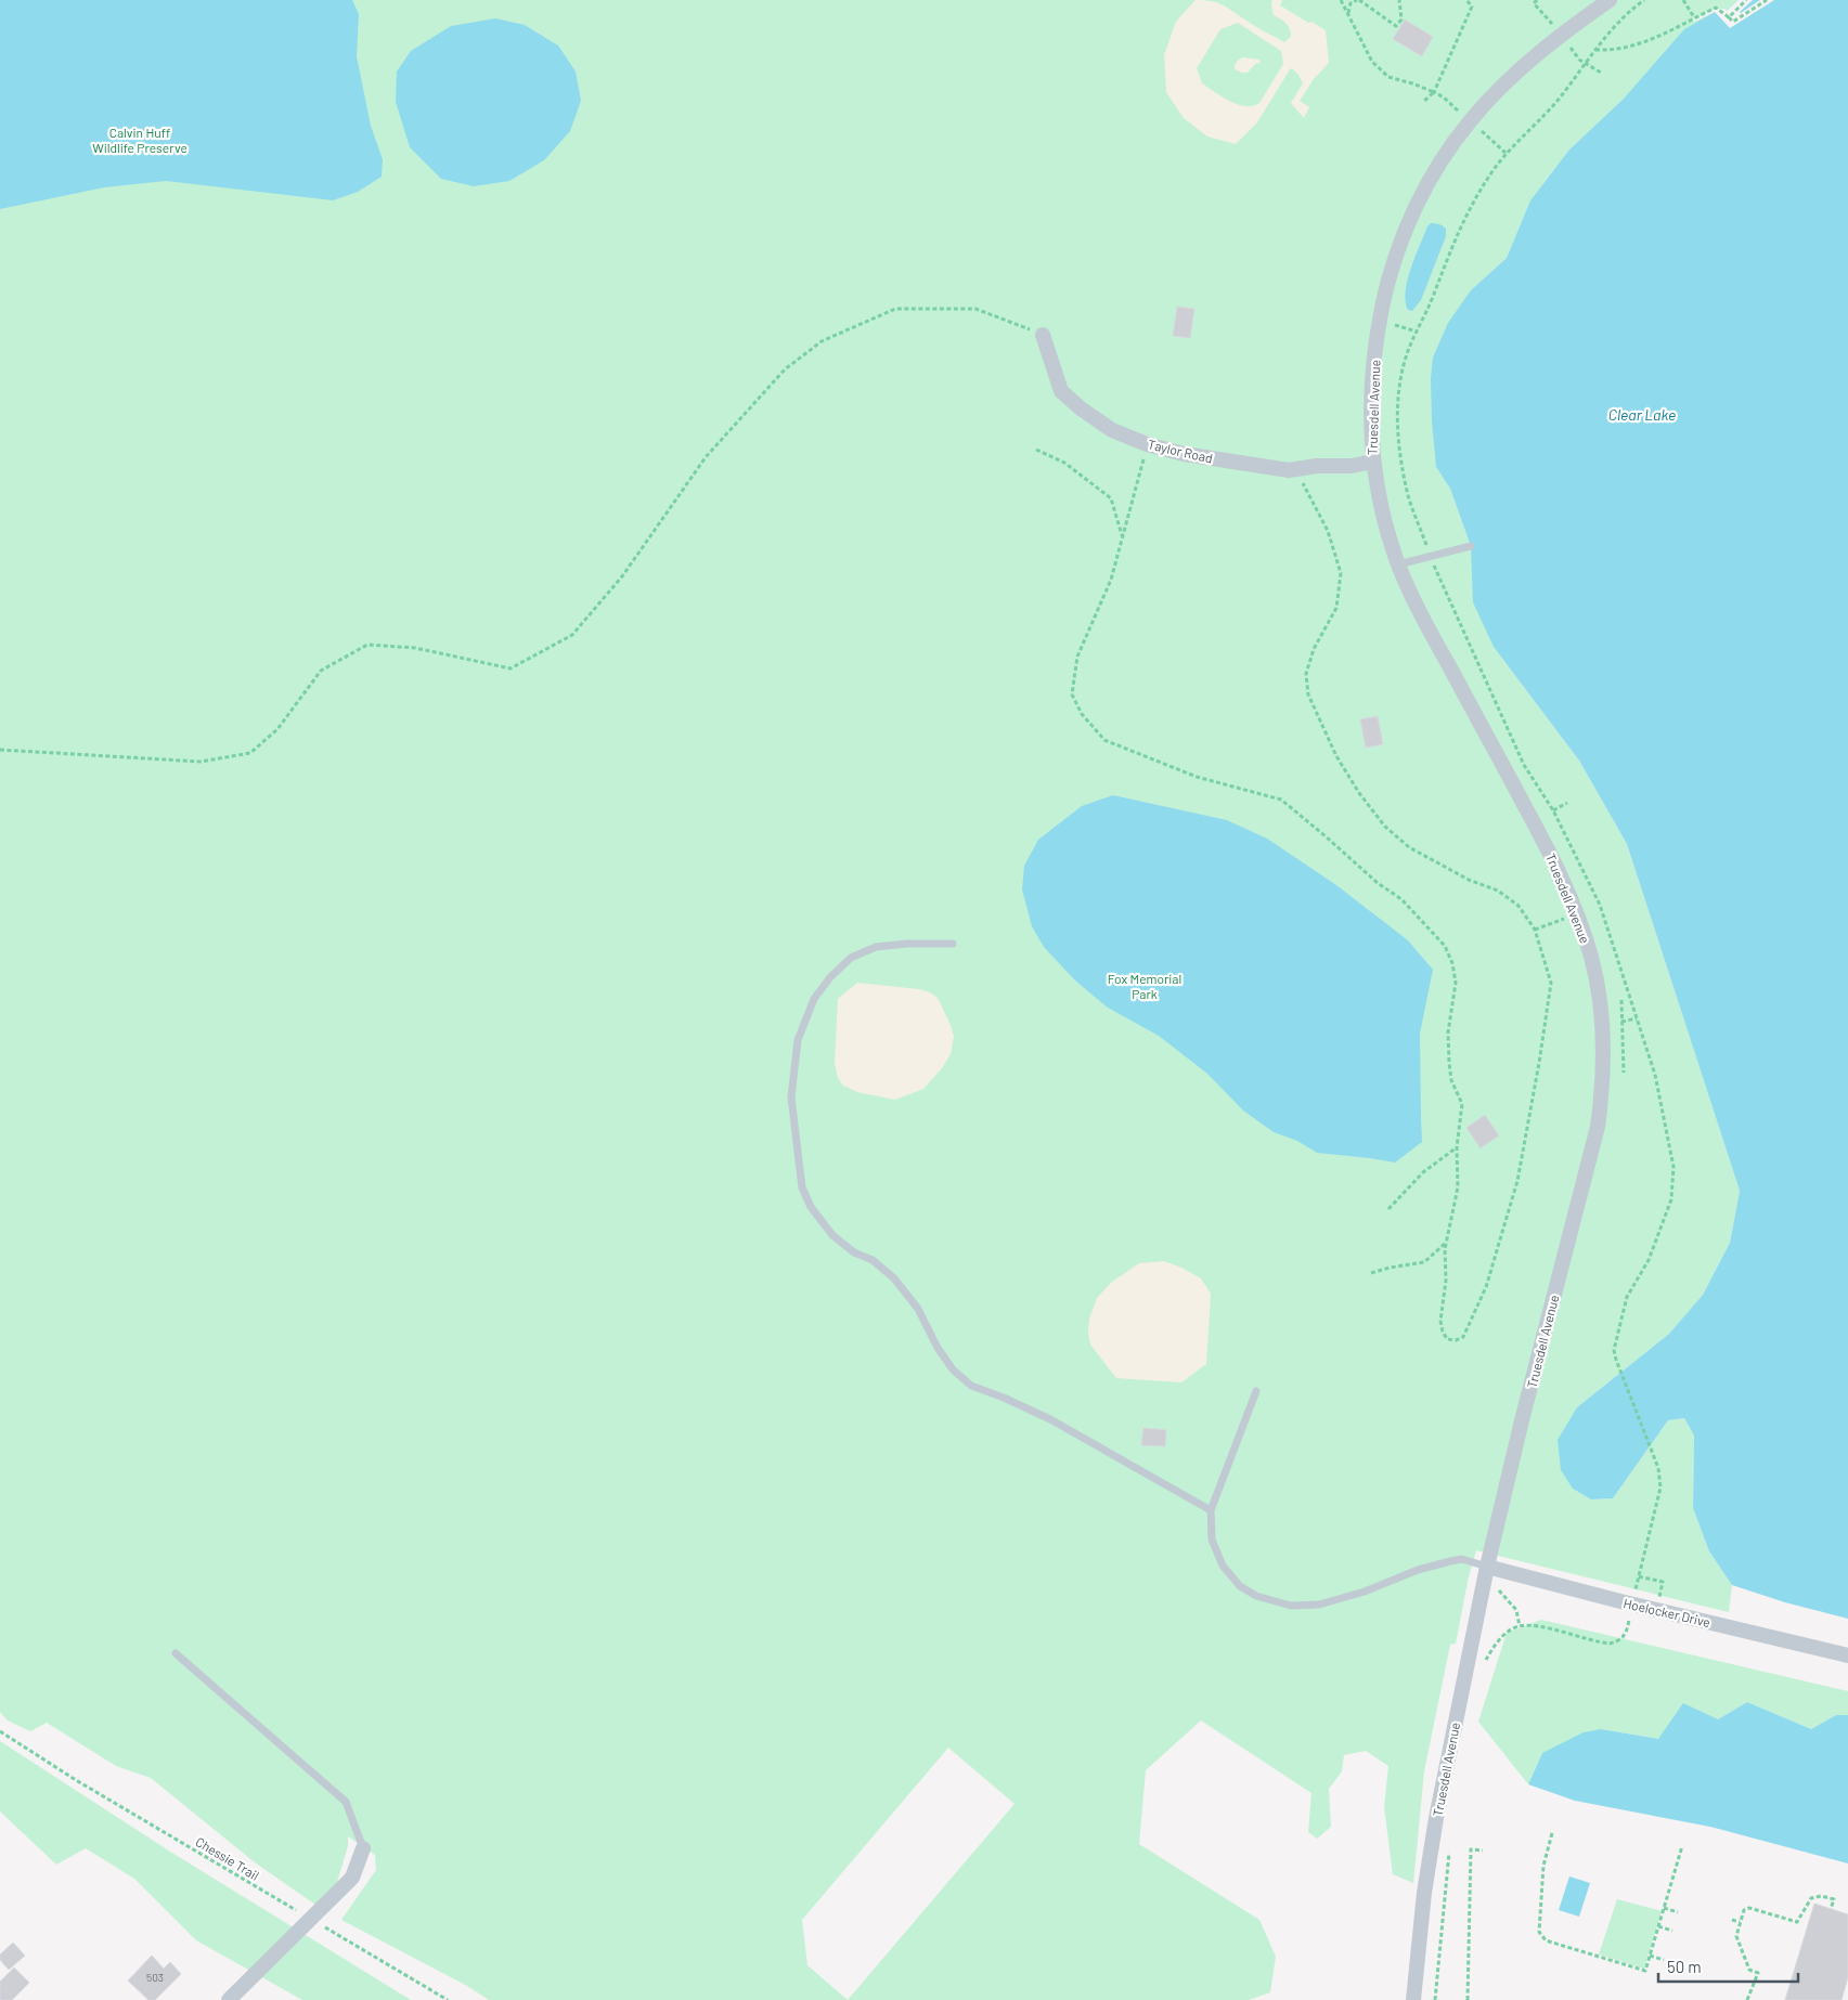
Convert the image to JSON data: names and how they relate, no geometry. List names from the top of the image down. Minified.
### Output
{"streets":{"street":["Truesdell Avenue","Taylor Road","Hoelocker Drive"],"path":["Chessie Trail"]},"crossings":[["Truesdell Avenue","Taylor Road"],["Truesdell Avenue","Hoelocker Drive"]],"water":["Clear Lake"],"parks":["Calvin Huff Wildlife Preserve","Fox Memorial Park"],"house_numbers":["503"],"scale_bar":"50 m"}
